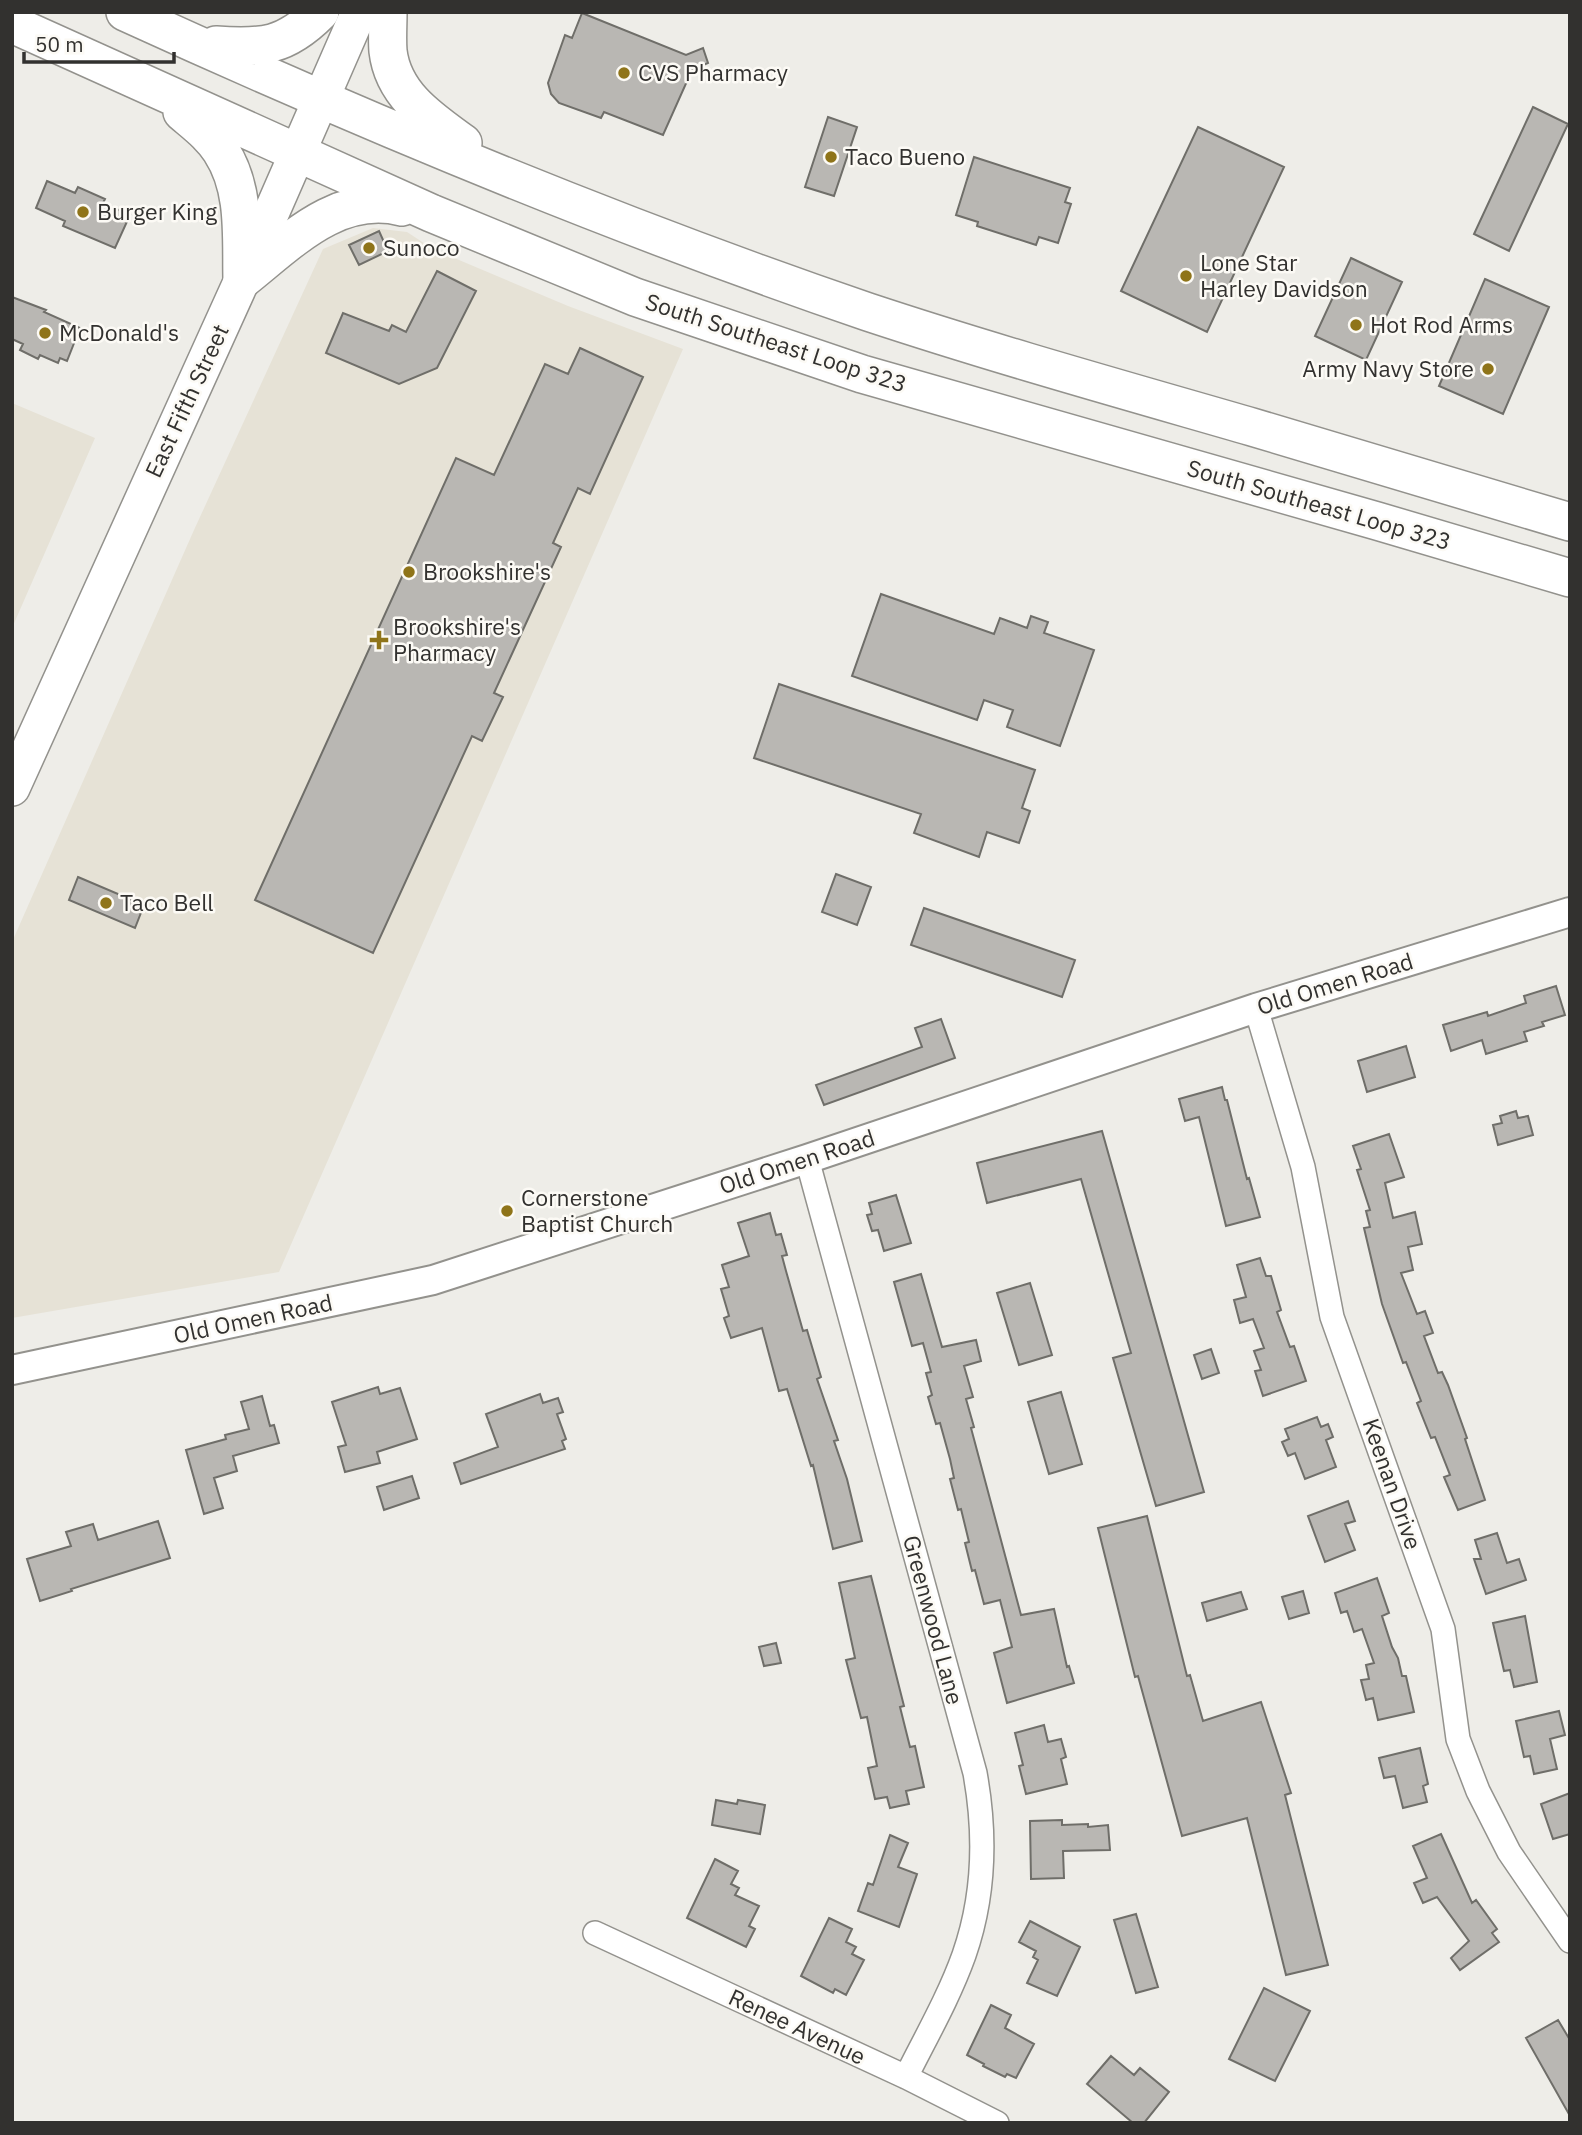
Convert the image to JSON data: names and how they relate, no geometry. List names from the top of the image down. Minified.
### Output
{"streets":{"highway":["South Southeast Loop 323"],"main road":["East Fifth Street"],"street":["Old Omen Road","Keenan Drive","Greenwood Lane","Renee Avenue"]},"crossings":[["South Southeast Loop 323","East Fifth Street"],["Old Omen Road","Keenan Drive"],["Old Omen Road","Greenwood Lane"],["Greenwood Lane","Renee Avenue"]],"places":{"other":["CVS Pharmacy","Taco Bueno","Burger King","Sunoco","Lone Star Harley Davidson","Hot Rod Arms","McDonald's","Army Navy Store","Brookshire's","Taco Bell","Cornerstone Baptist Church"],"health":["Brookshire's Pharmacy"]},"scale_bar":"50 m"}
